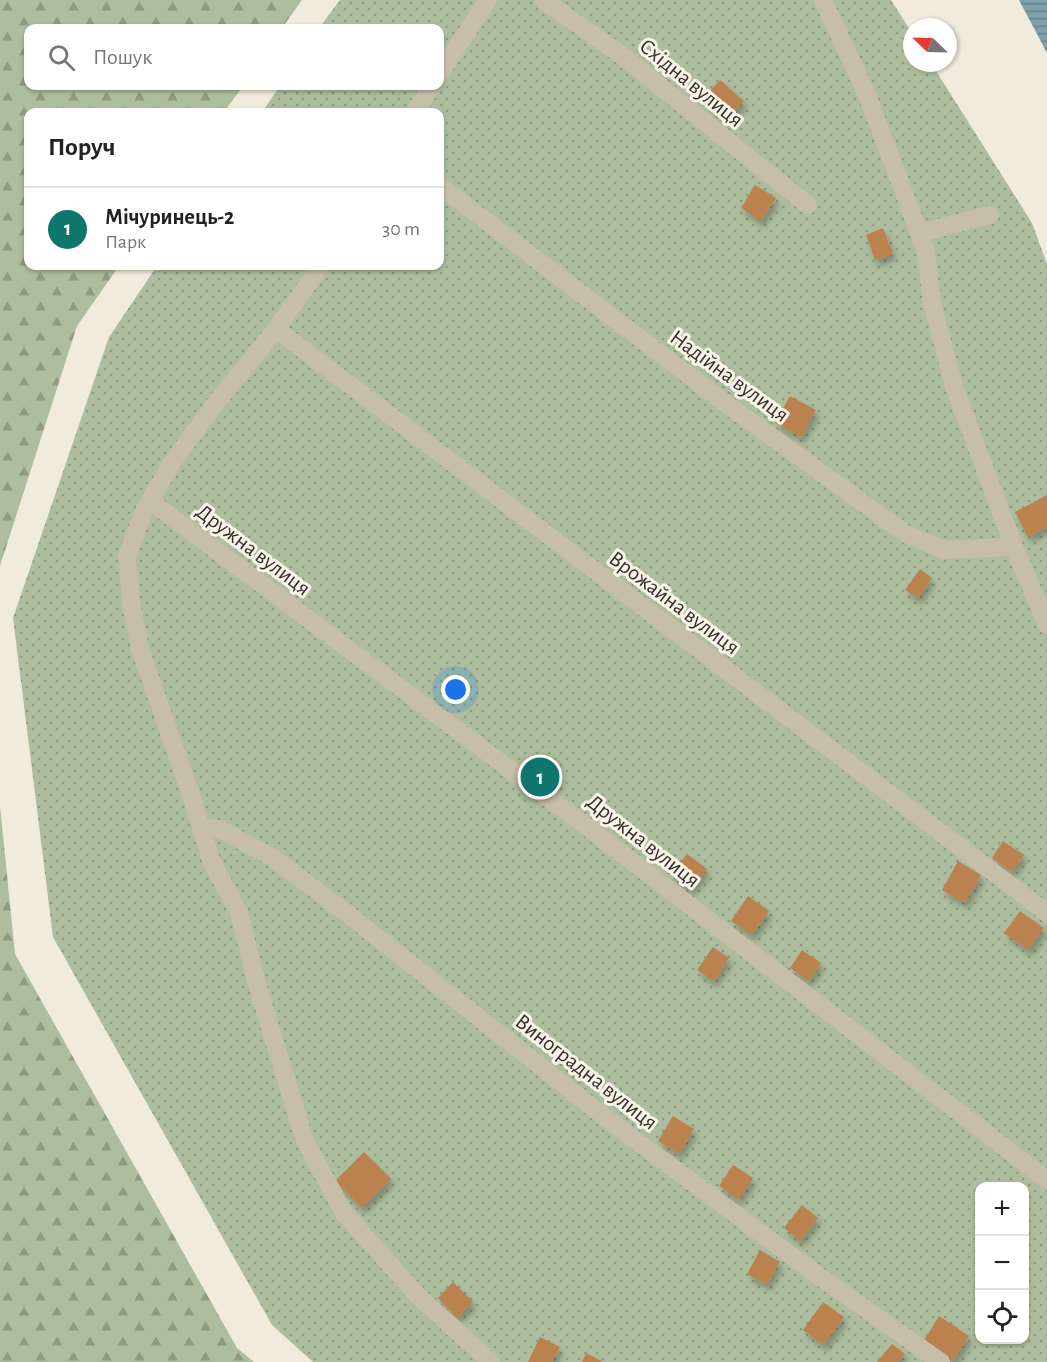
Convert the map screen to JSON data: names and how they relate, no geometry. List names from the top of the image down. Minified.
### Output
{"streets":{"lane":["Східна вулиця","Надійна вулиця","Дружна вулиця","Врожайна вулиця","Виноградна вулиця"]},"north":"top left","page":{"search":"Пошук","heading":"Поруч","list":[{"mark":"1","name":"Мічуринець-2","note":"Парк","value":"30 m"}],"pins":"1","map_buttons":["+","−"]}}
